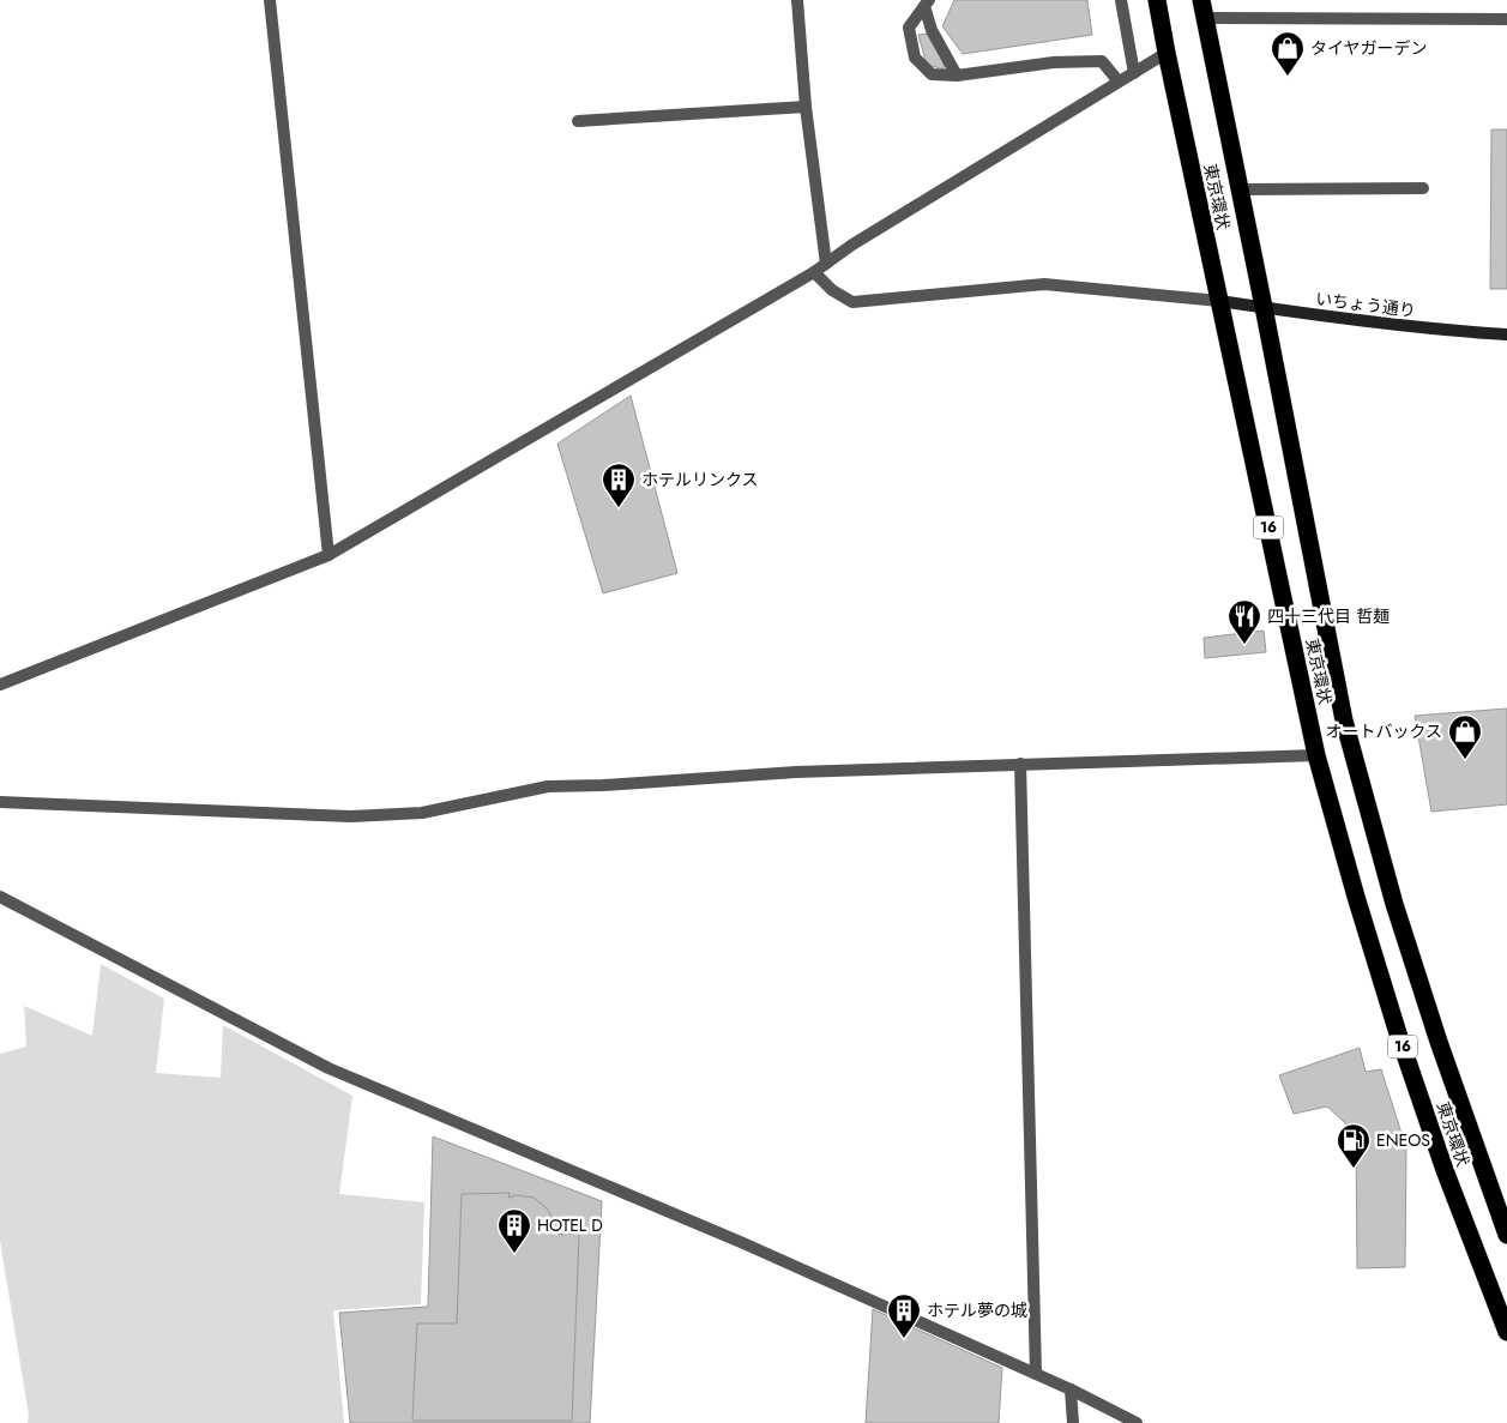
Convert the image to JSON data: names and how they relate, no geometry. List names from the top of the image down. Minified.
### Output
{"streets":{"highway":["東京環状","16"],"street":["いちょう通り"]},"crossings":[["東京環状","いちょう通り"]],"places":{"shop":["タイヤガーデン","オートバックス"],"building":["ホテルリンクス","HOTEL D","ホテル夢の城"],"restaurant":["四十三代目 哲麺"],"fuel station":["ENEOS"]}}
